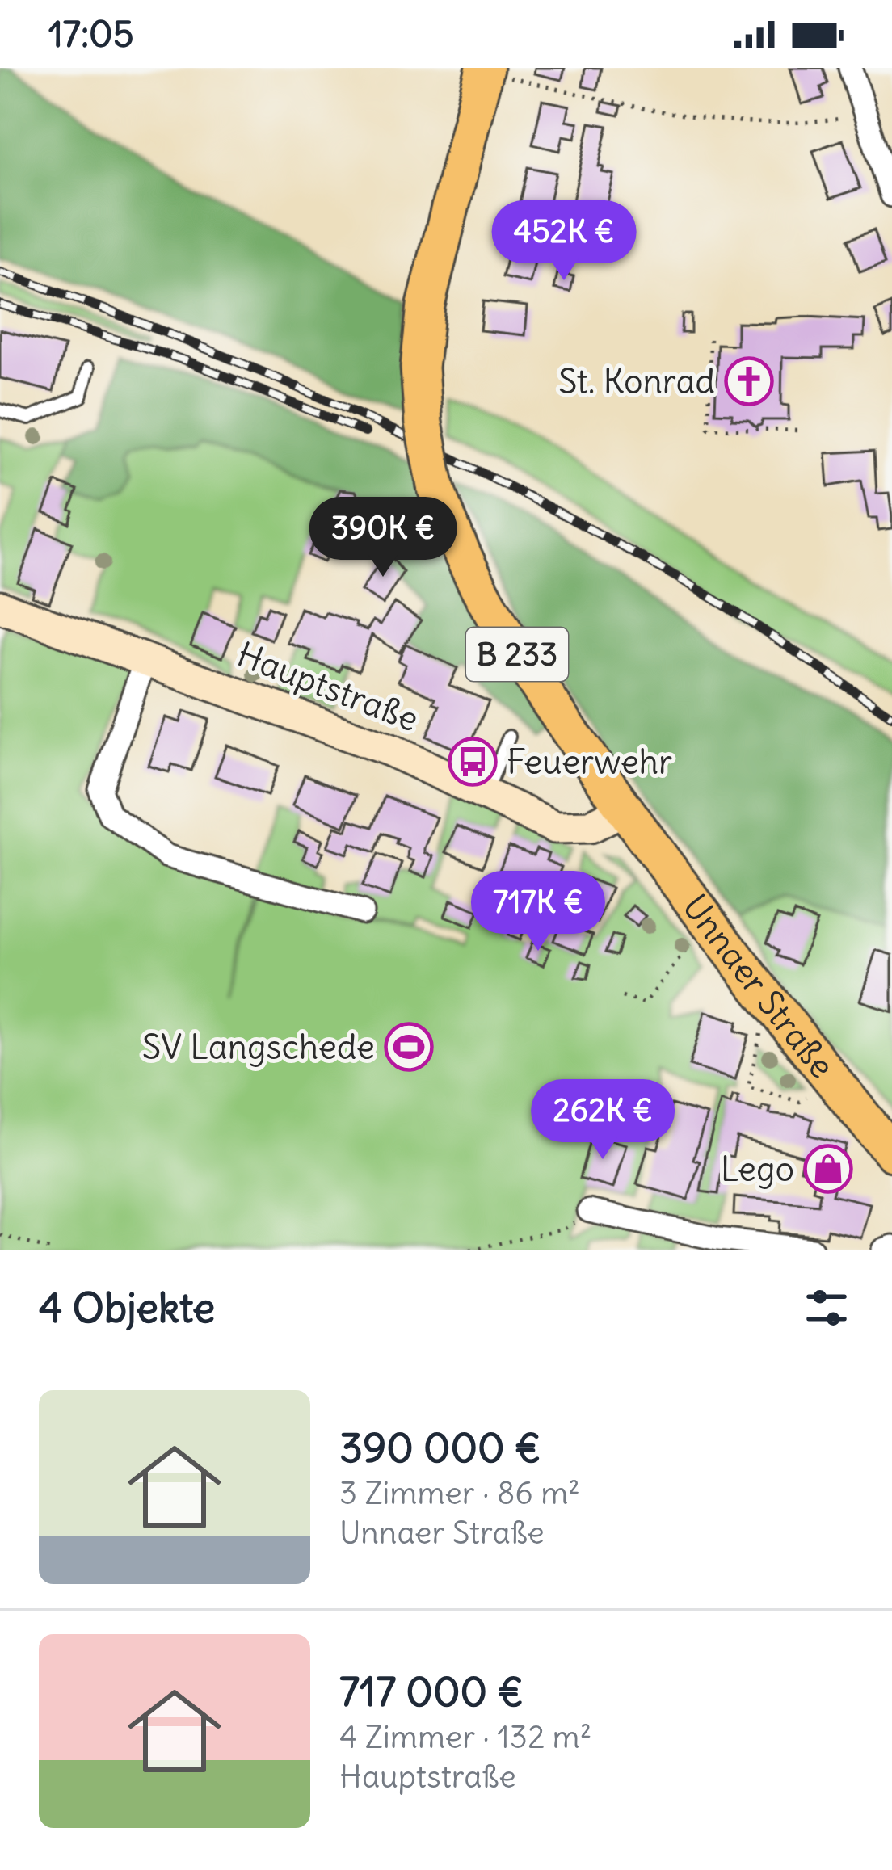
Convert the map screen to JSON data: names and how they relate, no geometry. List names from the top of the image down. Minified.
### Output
{"streets":{"main road":["B 233","Hauptstraße","Unnaer Straße"]},"crossings":[["Hauptstraße","Unnaer Straße"]],"places":{"church":["St. Konrad"],"bus stop":["Feuerwehr"],"sports":["SV Langschede"],"shop":["Lego"]},"page":{"status":"17:05","price":["452K €","390K €","717K €","262K €"],"heading":"4 Objekte","list":[{"name":"390 000 €","note":"3 Zimmer · 86 m² · Unnaer Straße"},{"name":"717 000 €","note":"4 Zimmer · 132 m² · Hauptstraße"}]}}
